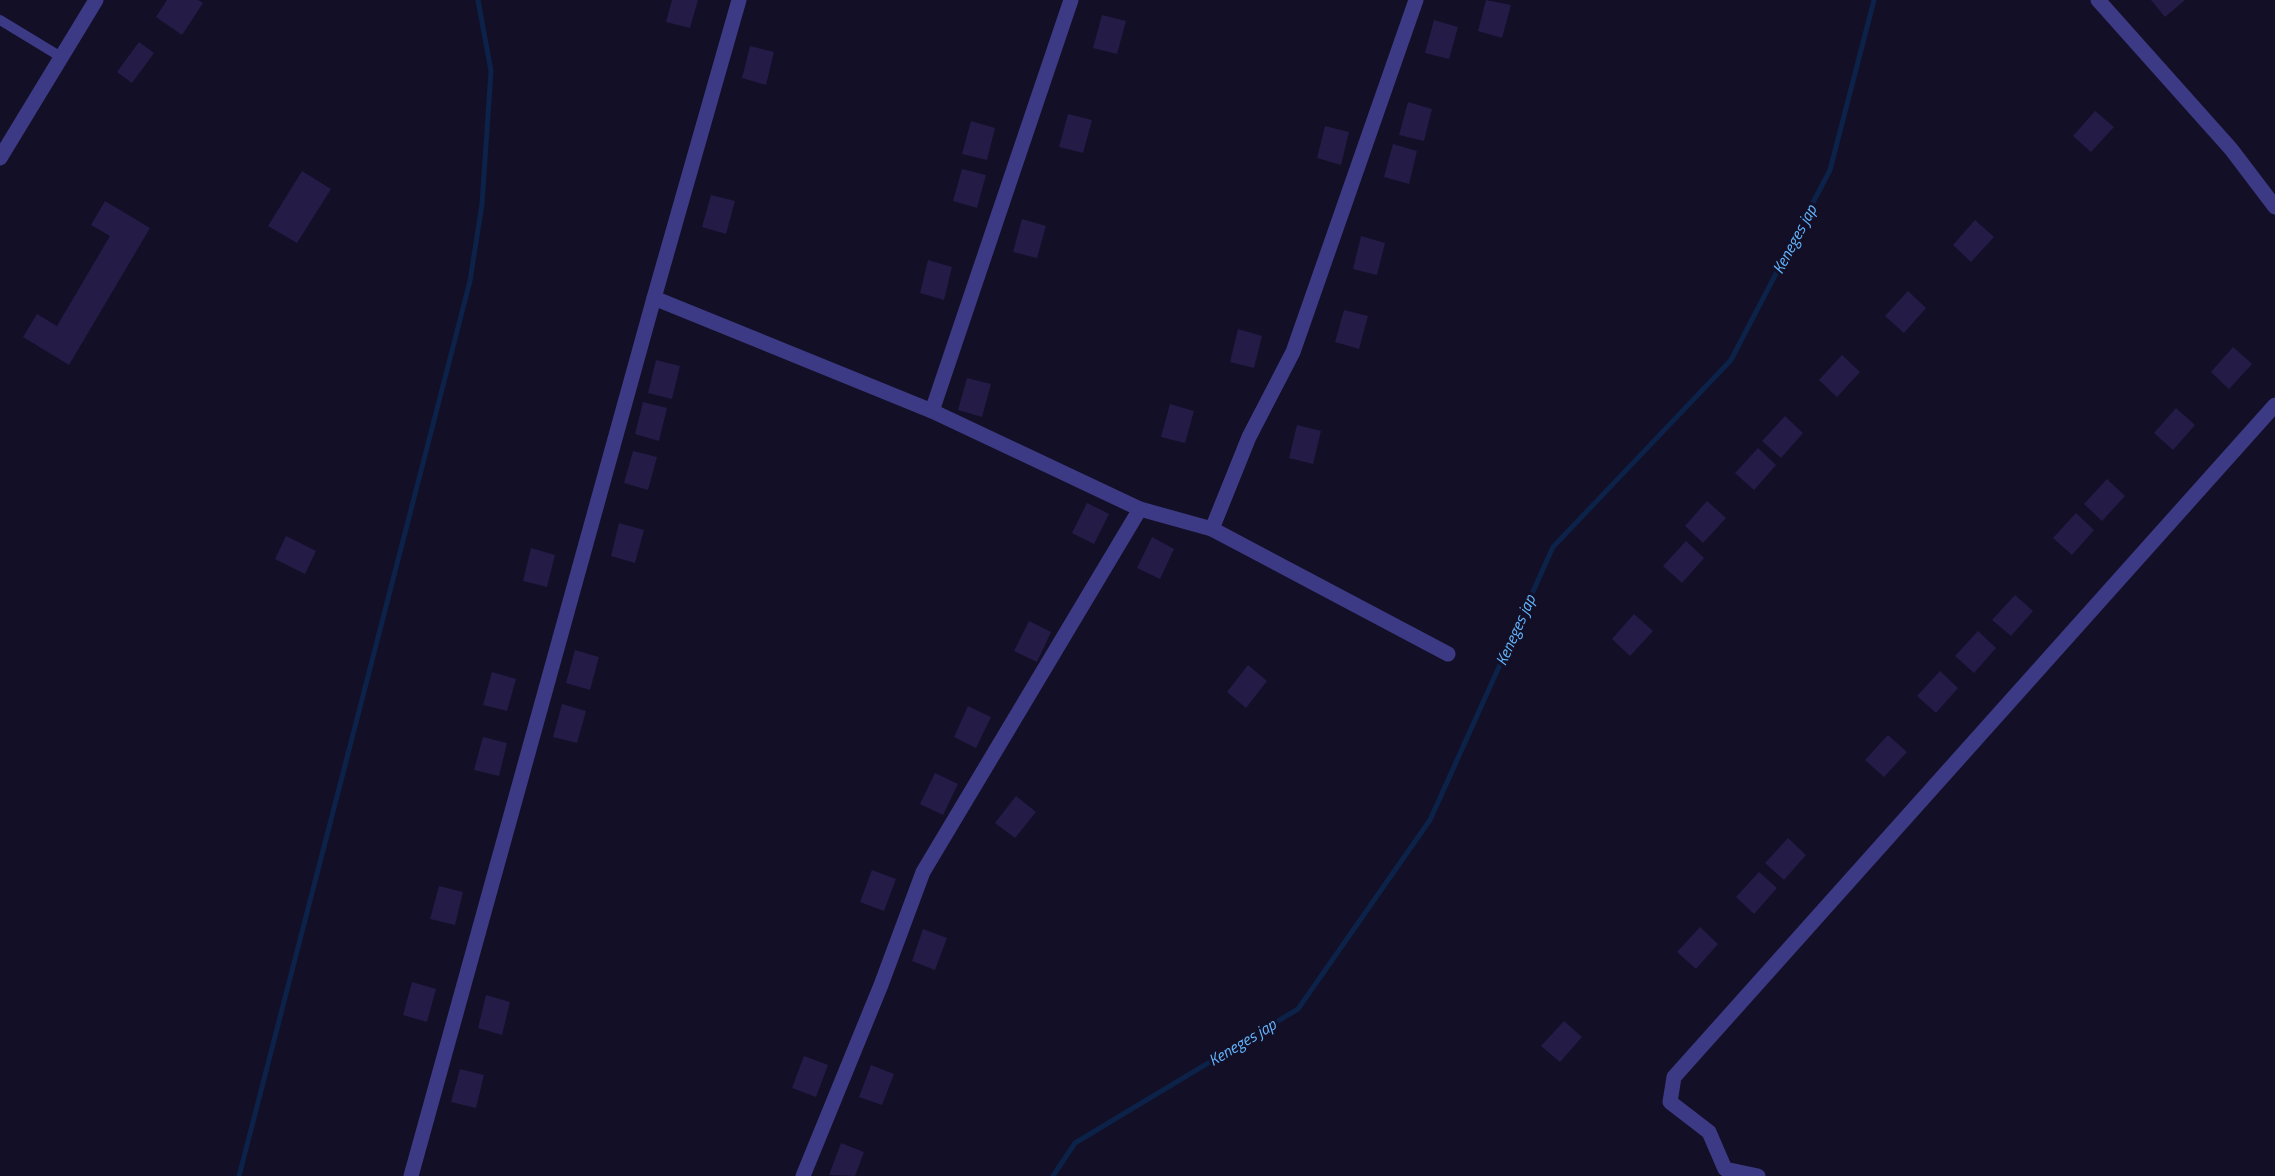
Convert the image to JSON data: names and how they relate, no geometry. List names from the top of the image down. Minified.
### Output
{"water":["Keneges jap"]}
